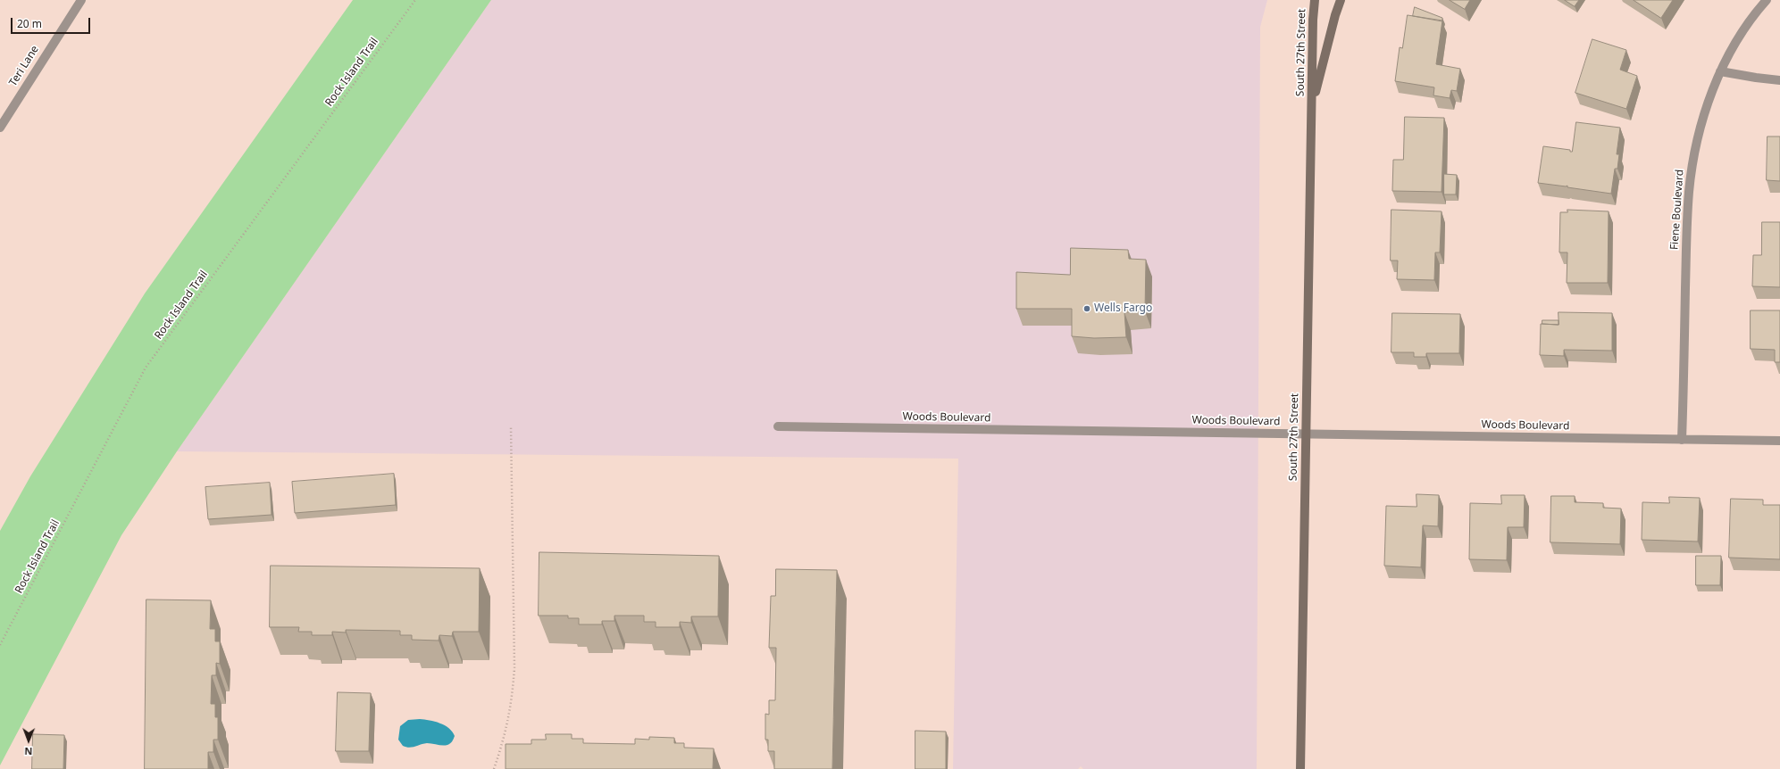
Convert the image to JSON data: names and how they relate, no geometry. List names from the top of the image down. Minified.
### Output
{"streets":{"main road":["South 27th Street"],"street":["Teri Lane","Fiene Boulevard","Woods Boulevard"],"path":["Rock Island Trail"]},"crossings":[["South 27th Street","Woods Boulevard"],["Fiene Boulevard","Woods Boulevard"]],"places":["Wells Fargo"],"scale_bar":"20 m","north":"bottom"}
